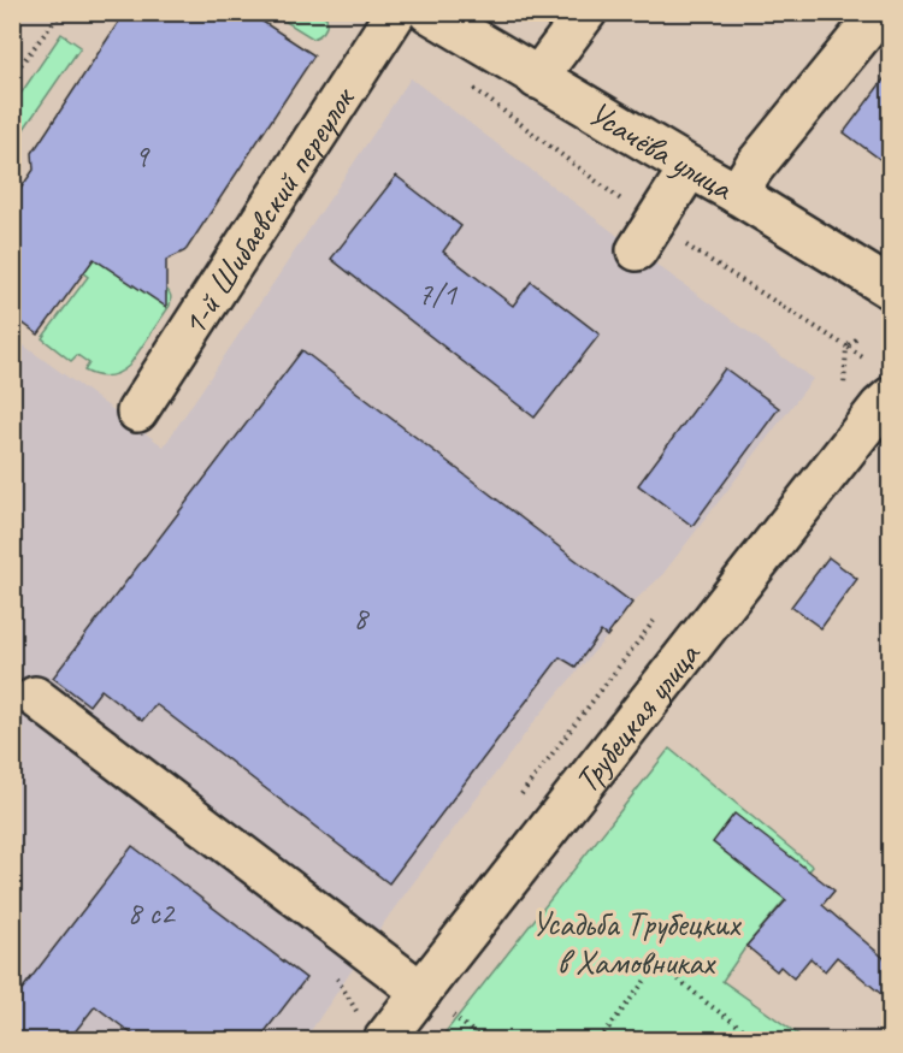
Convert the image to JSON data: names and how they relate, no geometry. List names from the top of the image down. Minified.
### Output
{"streets":{"street":["Усачёва улица","1-й Шибаевский переулок","Трубецкая улица"]},"parks":["Усадьба Трубецких в Хамовниках"],"house_numbers":["9","7/1","8","8 с2"]}
